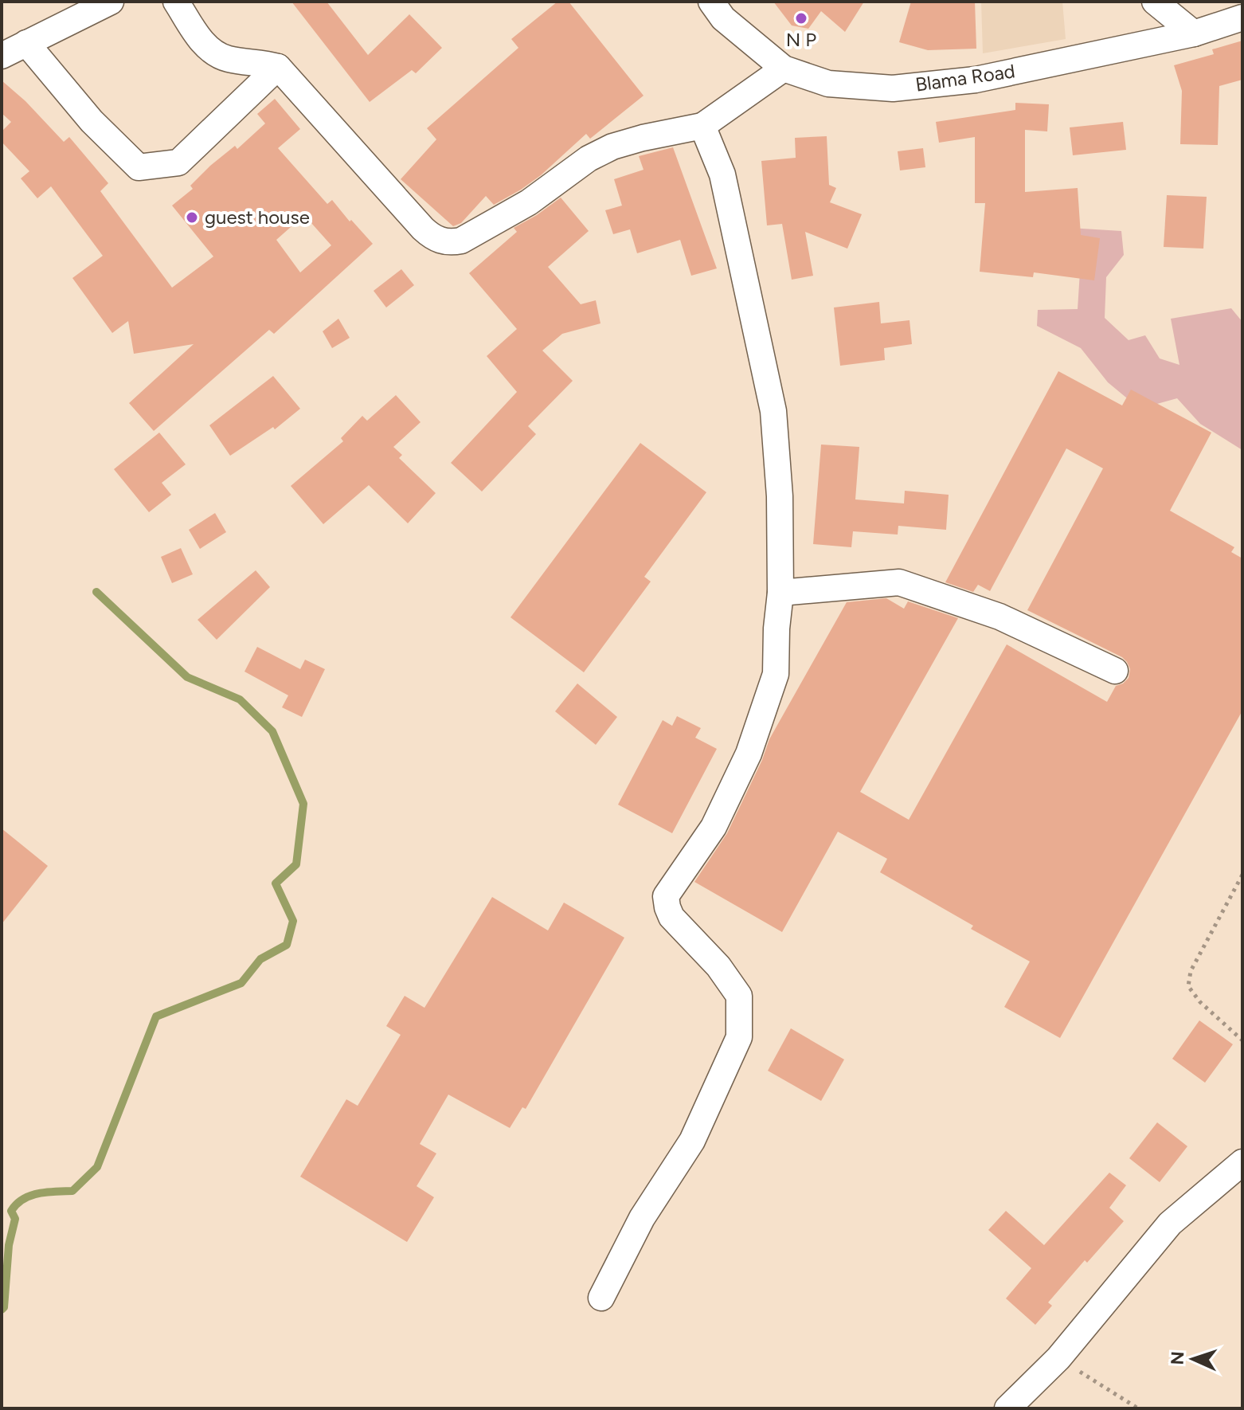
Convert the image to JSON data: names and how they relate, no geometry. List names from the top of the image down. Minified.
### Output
{"streets":{"street":["Blama Road"]},"places":["N P","guest house"],"north":"left"}
